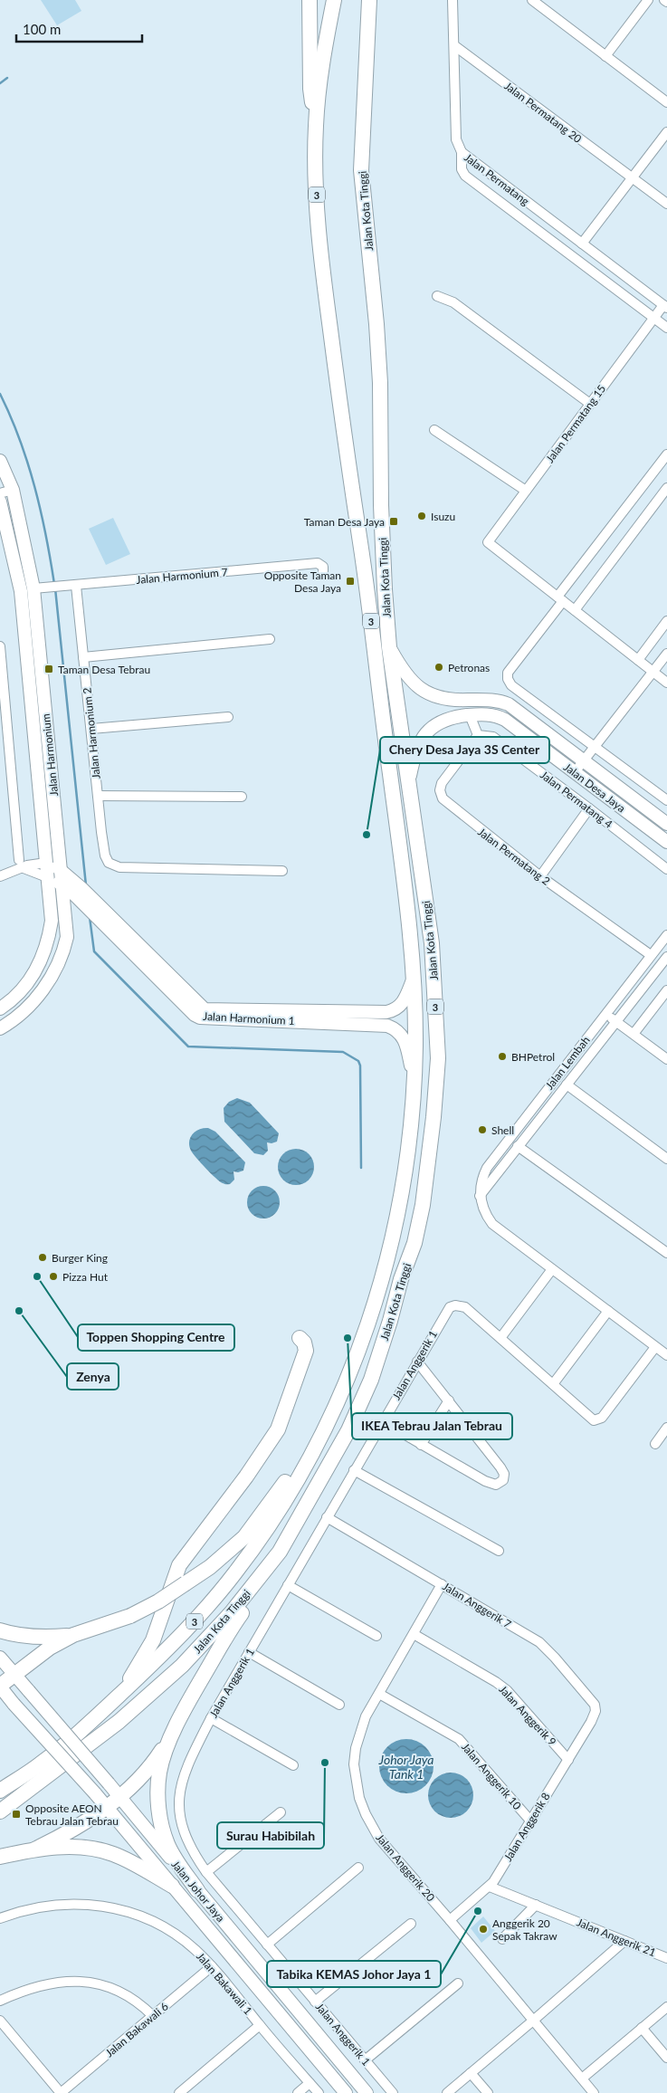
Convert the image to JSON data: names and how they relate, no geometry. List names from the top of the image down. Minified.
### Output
{"streets":{"highway":["3","Jalan Kota Tinggi"],"main road":["Jalan Harmonium","Jalan Desa Jaya","Jalan Harmonium 1","Jalan Johor Jaya"],"street":["Jalan Permatang 20","Jalan Permatang","Jalan Permatang 15","Jalan Harmonium 7","Jalan Harmonium 2","Jalan Permatang 4","Jalan Permatang 2","Jalan Lembah","Jalan Anggerik 1","Jalan Anggerik 7","Jalan Anggerik 9","Jalan Anggerik 10","Jalan Anggerik 8","Jalan Anggerik 20","Jalan Anggerik 21","Jalan Bakawali 1","Jalan Bakawali 6"]},"crossings":[["Jalan Permatang","Jalan Permatang 15"],["Jalan Kota Tinggi","Jalan Desa Jaya"],["Jalan Kota Tinggi","Jalan Harmonium 1"],["Jalan Harmonium 7","Jalan Harmonium 2"],["Jalan Harmonium 7","Jalan Harmonium"],["Jalan Harmonium","Jalan Harmonium 1"],["Jalan Permatang 4","Jalan Permatang 2"],["Jalan Permatang 2","Jalan Lembah"],["Jalan Anggerik 1","Jalan Anggerik 7"],["Jalan Anggerik 7","Jalan Anggerik 8"],["Jalan Anggerik 7","Jalan Anggerik 20"],["Jalan Anggerik 9","Jalan Anggerik 8"],["Jalan Anggerik 9","Jalan Anggerik 20"],["Jalan Anggerik 10","Jalan Anggerik 8"],["Jalan Anggerik 10","Jalan Anggerik 20"],["Jalan Anggerik 8","Jalan Anggerik 20"],["Jalan Anggerik 8","Jalan Anggerik 21"],["Jalan Bakawali 1","Jalan Bakawali 6"]],"water":["Johor Jaya Tank 1"],"places":{"other":["Isuzu","Petronas","Chery Desa Jaya 3S Center","BHPetrol","Shell","Burger King","Toppen Shopping Centre","Pizza Hut","Zenya","IKEA Tebrau Jalan Tebrau","Surau Habibilah","Tabika KEMAS Johor Jaya 1","Anggerik 20 Sepak Takraw"],"transit":["Taman Desa Jaya","Opposite Taman Desa Jaya","Taman Desa Tebrau","Opposite AEON Tebrau Jalan Tebrau"]},"scale_bar":"100 m"}
